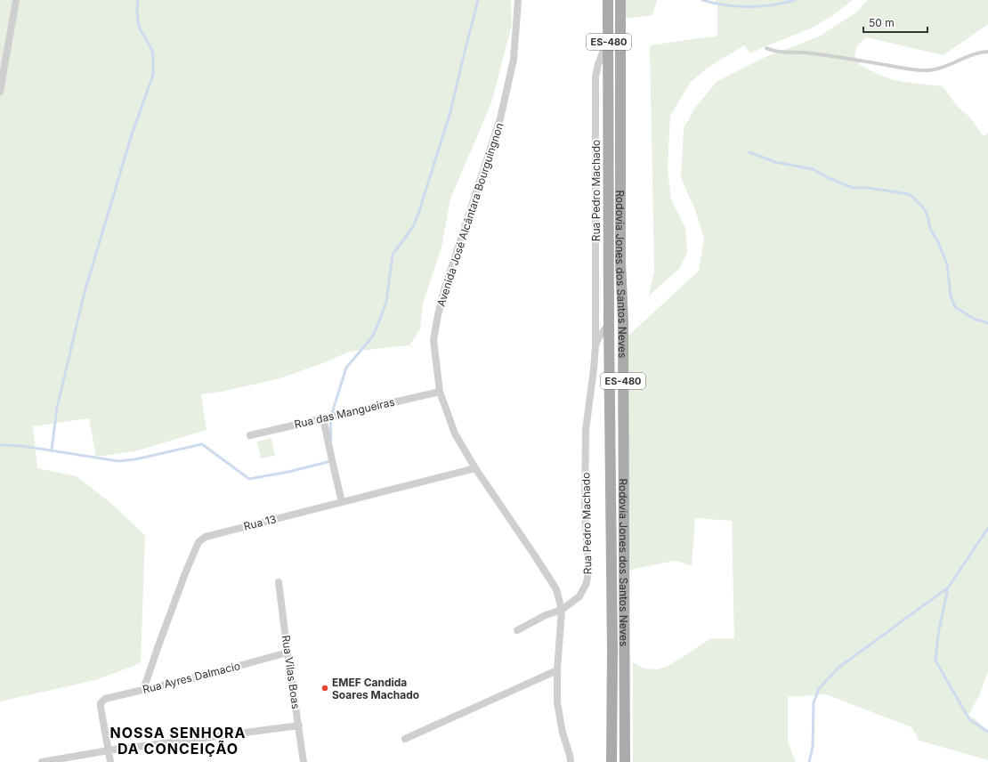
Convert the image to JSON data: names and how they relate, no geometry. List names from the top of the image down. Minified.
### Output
{"streets":{"main road":["ES-480","Rodovia Jones dos Santos Neves"],"street":["Rua Pedro Machado","Avenida José Alcântara Bourguingnon","Rua das Mangueiras","Rua 13","Rua Vilas Boas","Rua Ayres Dalmacio"]},"crossings":[["Rua Pedro Machado","Avenida José Alcântara Bourguingnon"],["Rua Pedro Machado","Rodovia Jones dos Santos Neves"],["Avenida José Alcântara Bourguingnon","Rua das Mangueiras"],["Avenida José Alcântara Bourguingnon","Rua 13"],["Rua 13","Rua Ayres Dalmacio"],["Rua Vilas Boas","Rua Ayres Dalmacio"]],"districts":["NOSSA SENHORA DA CONCEIÇÃO"],"places":["EMEF Candida Soares Machado"],"scale_bar":"50 m"}
